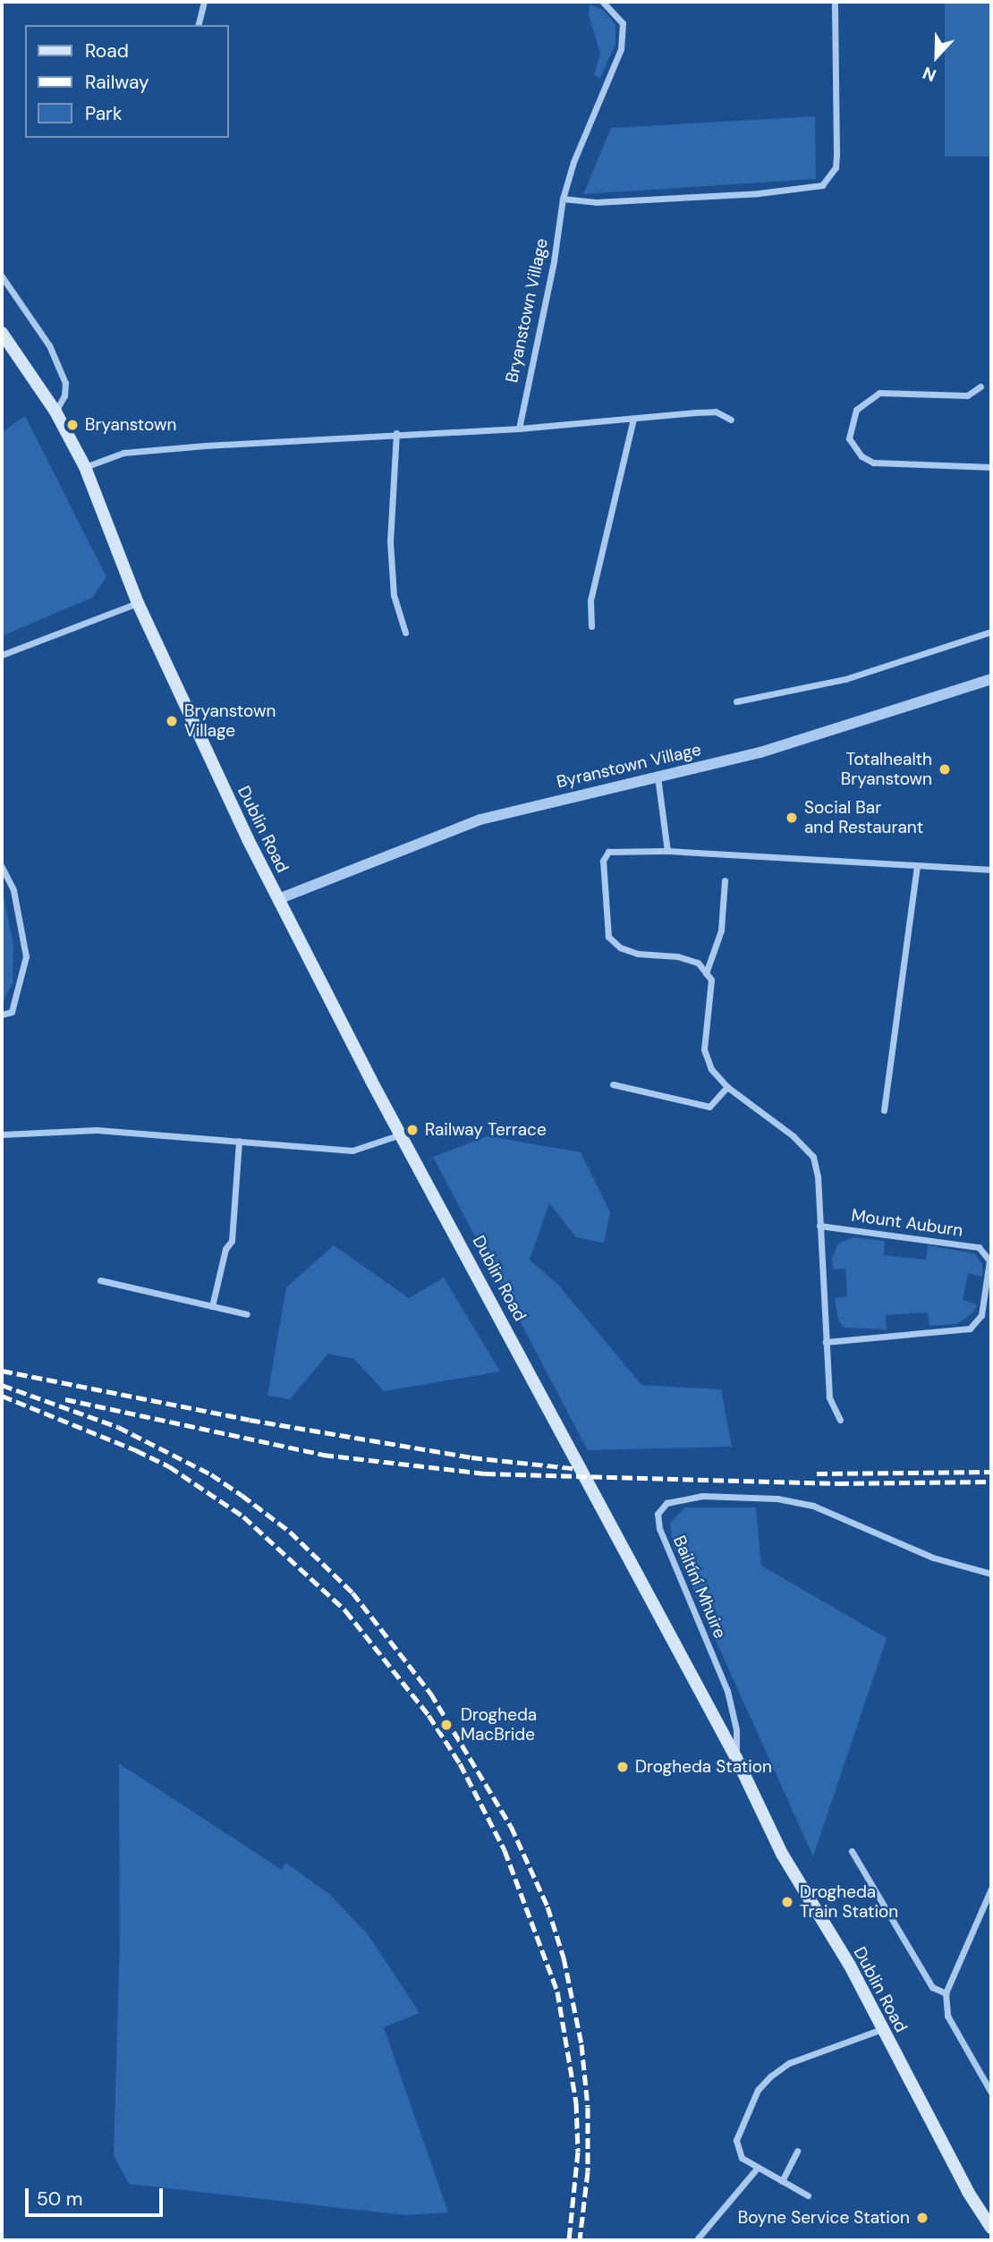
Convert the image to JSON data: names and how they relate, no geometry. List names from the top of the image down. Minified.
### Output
{"streets":{"main road":["Dublin Road"],"street":["Bryanstown Village","Byranstown Village","Mount Auburn","Bailtíní Mhuire"]},"crossings":[["Byranstown Village","Dublin Road"],["Dublin Road","Bailtíní Mhuire"]],"places":["Bryanstown","Bryanstown Village","Totalhealth Bryanstown","Social Bar and Restaurant","Railway Terrace","Drogheda MacBride","Drogheda Station","Drogheda Train Station","Boyne Service Station"],"legend":["Road","Railway","Park"],"scale_bar":"50 m","north":"bottom"}
